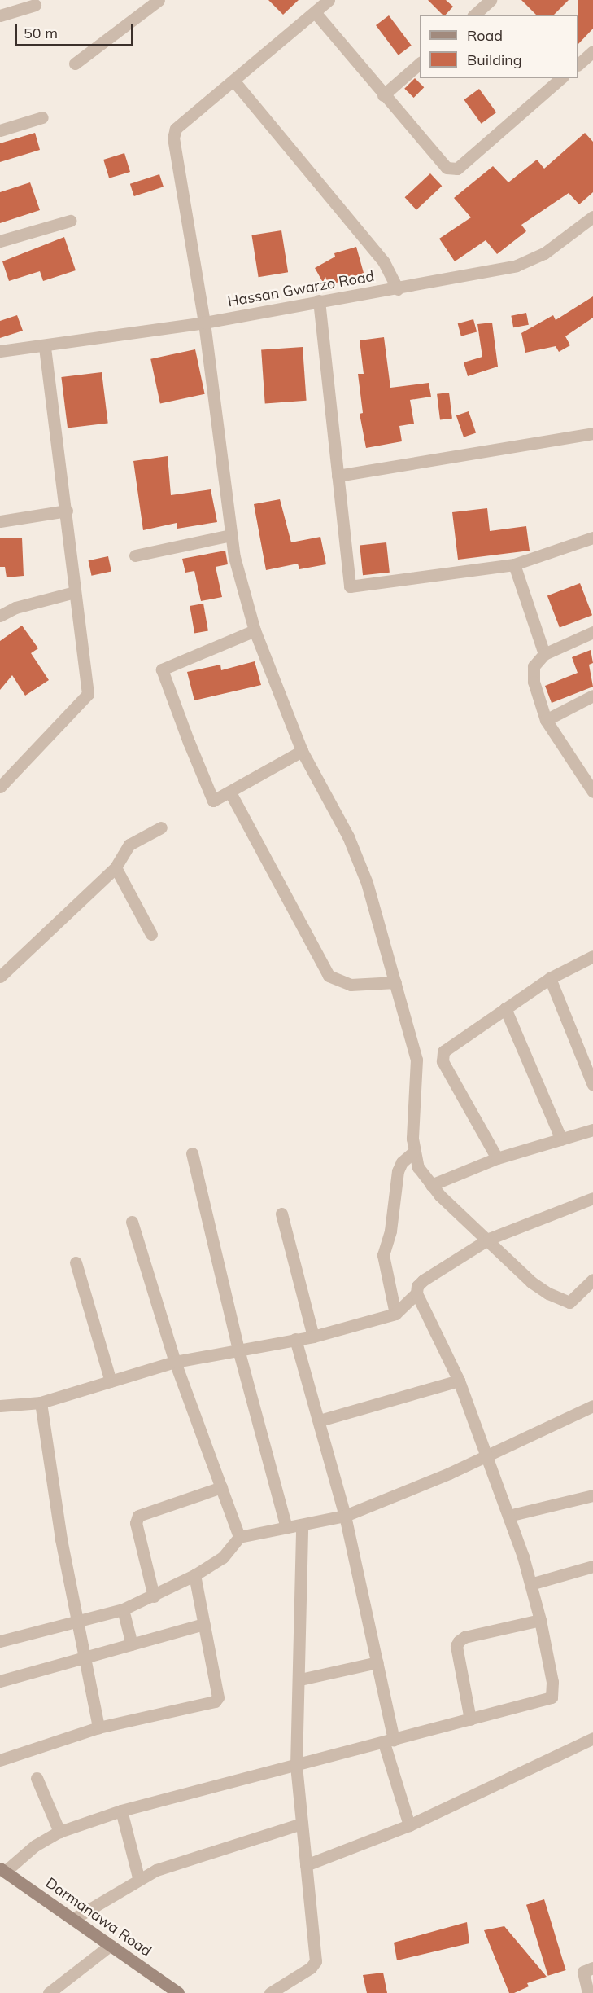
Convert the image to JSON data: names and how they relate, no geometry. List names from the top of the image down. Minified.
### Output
{"streets":{"street":["Hassan Gwarzo Road","Darmanawa Road"]},"legend":["Road","Building"],"scale_bar":"50 m"}
